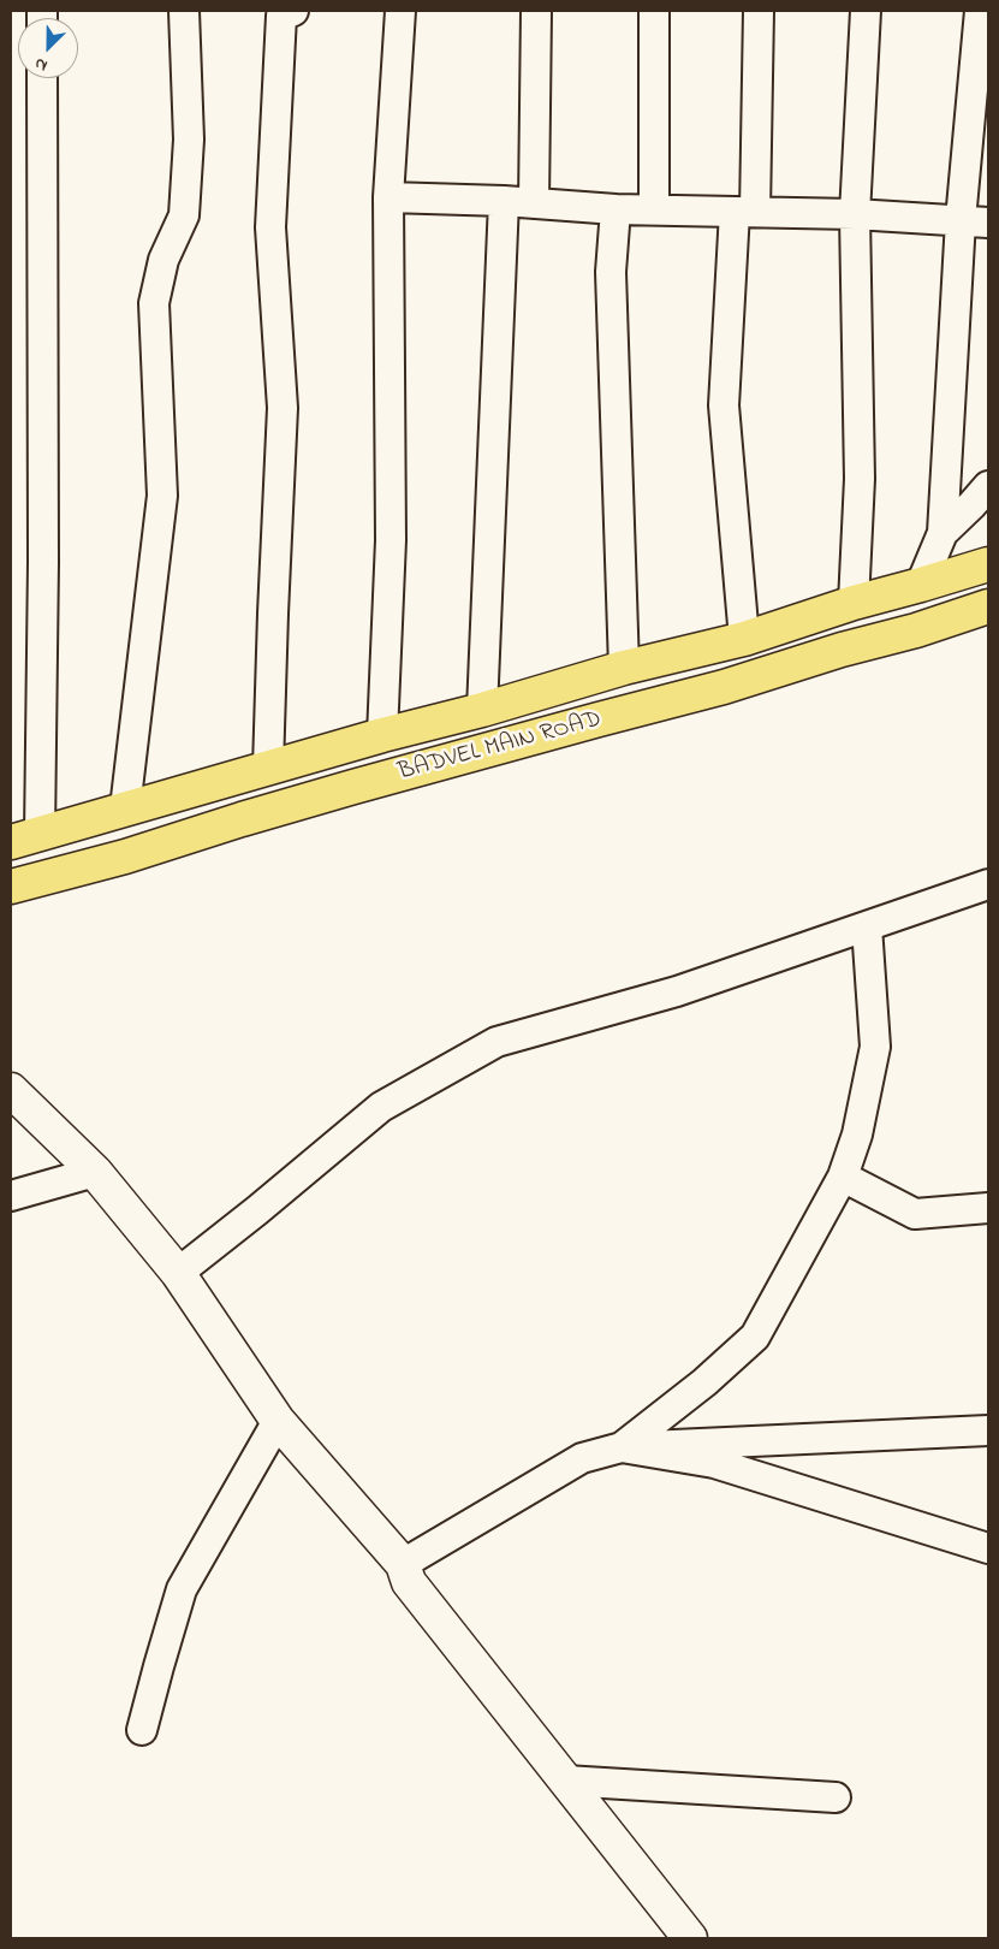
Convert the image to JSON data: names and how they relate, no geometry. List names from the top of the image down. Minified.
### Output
{"streets":{"main road":["BADVEL MAIN ROAD"]},"north":"bottom left"}
